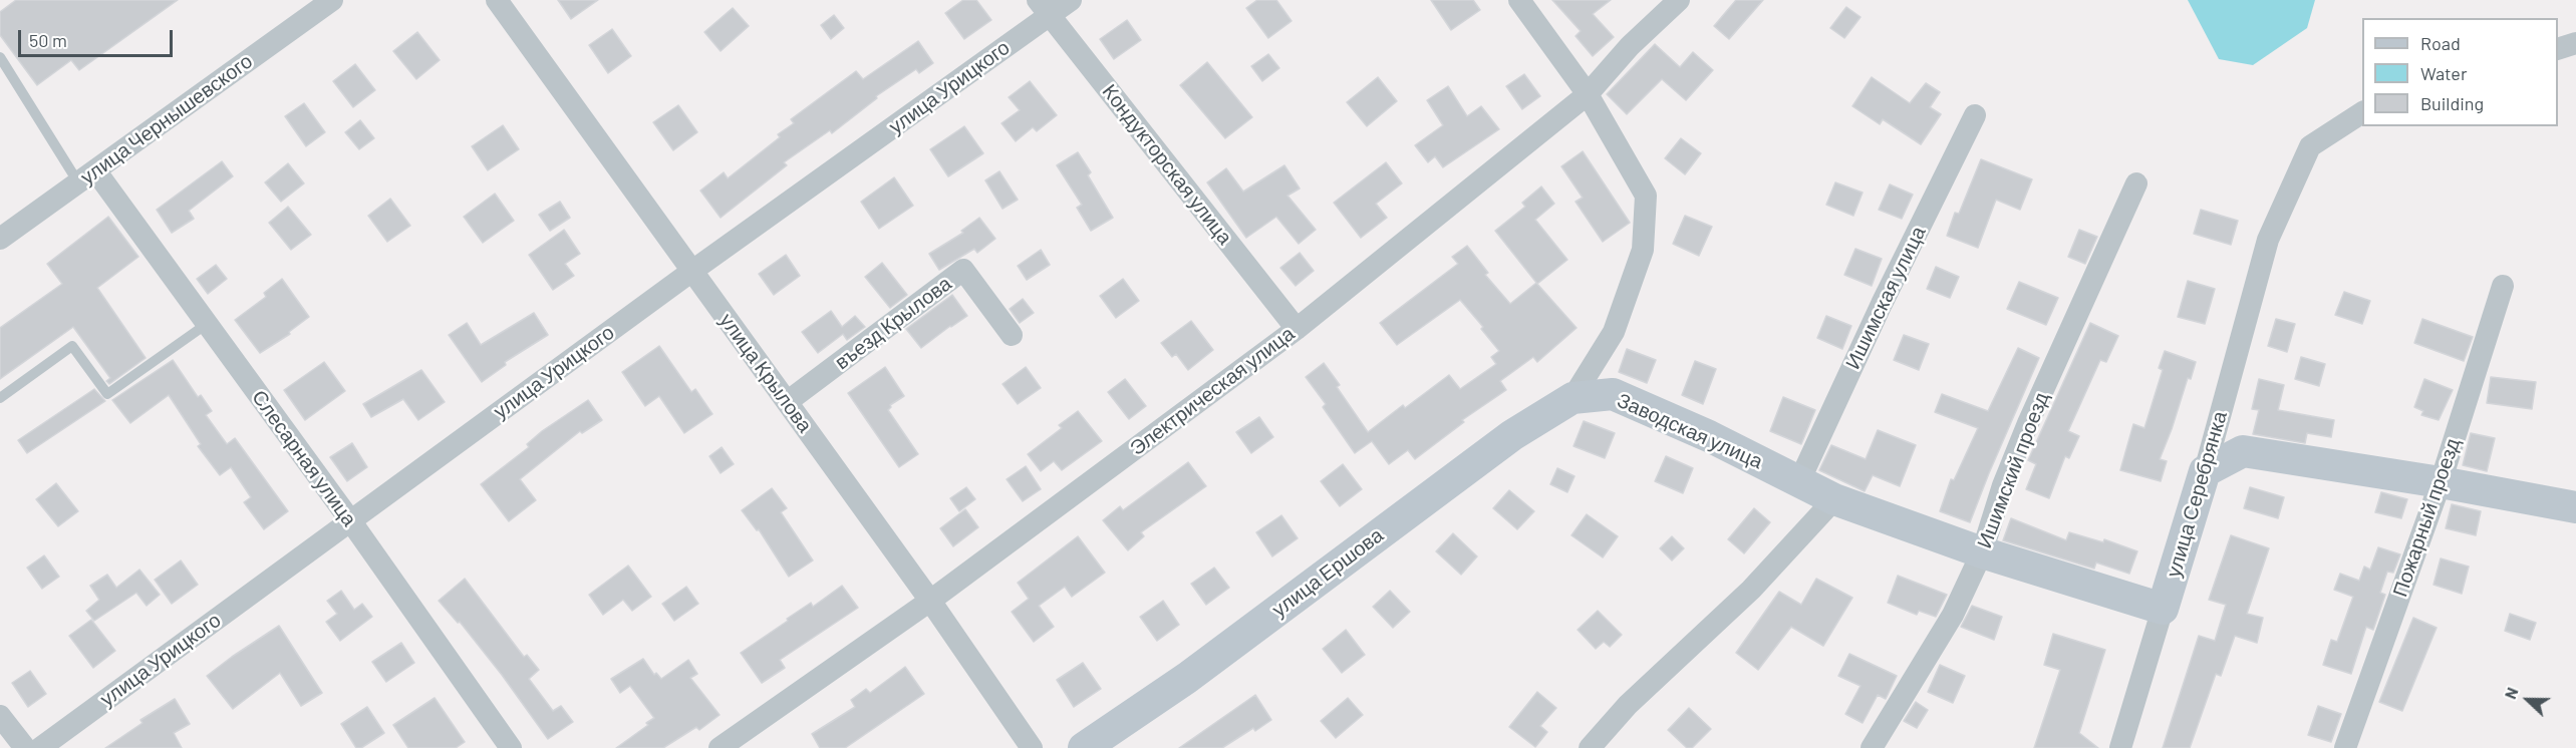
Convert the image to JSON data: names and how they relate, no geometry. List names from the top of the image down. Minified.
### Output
{"streets":{"street":["улица Урицкого","улица Чернышевского","Кондукторская улица","Ишимская улица","въезд Крылова","улица Крылова","Электрическая улица","Заводская улица","Слесарная улица","Ишимский проезд","улица Серебрянка","Пожарный проезд","улица Ершова"]},"crossings":[["улица Урицкого","Кондукторская улица"],["улица Урицкого","улица Крылова"],["улица Урицкого","Слесарная улица"],["улица Чернышевского","Слесарная улица"],["Кондукторская улица","Электрическая улица"],["Ишимская улица","Заводская улица"],["въезд Крылова","улица Крылова"],["улица Крылова","Электрическая улица"],["Заводская улица","Ишимский проезд"],["Заводская улица","улица Серебрянка"],["Заводская улица","улица Ершова"]],"legend":["Road","Water","Building"],"scale_bar":"50 m","north":"left"}
